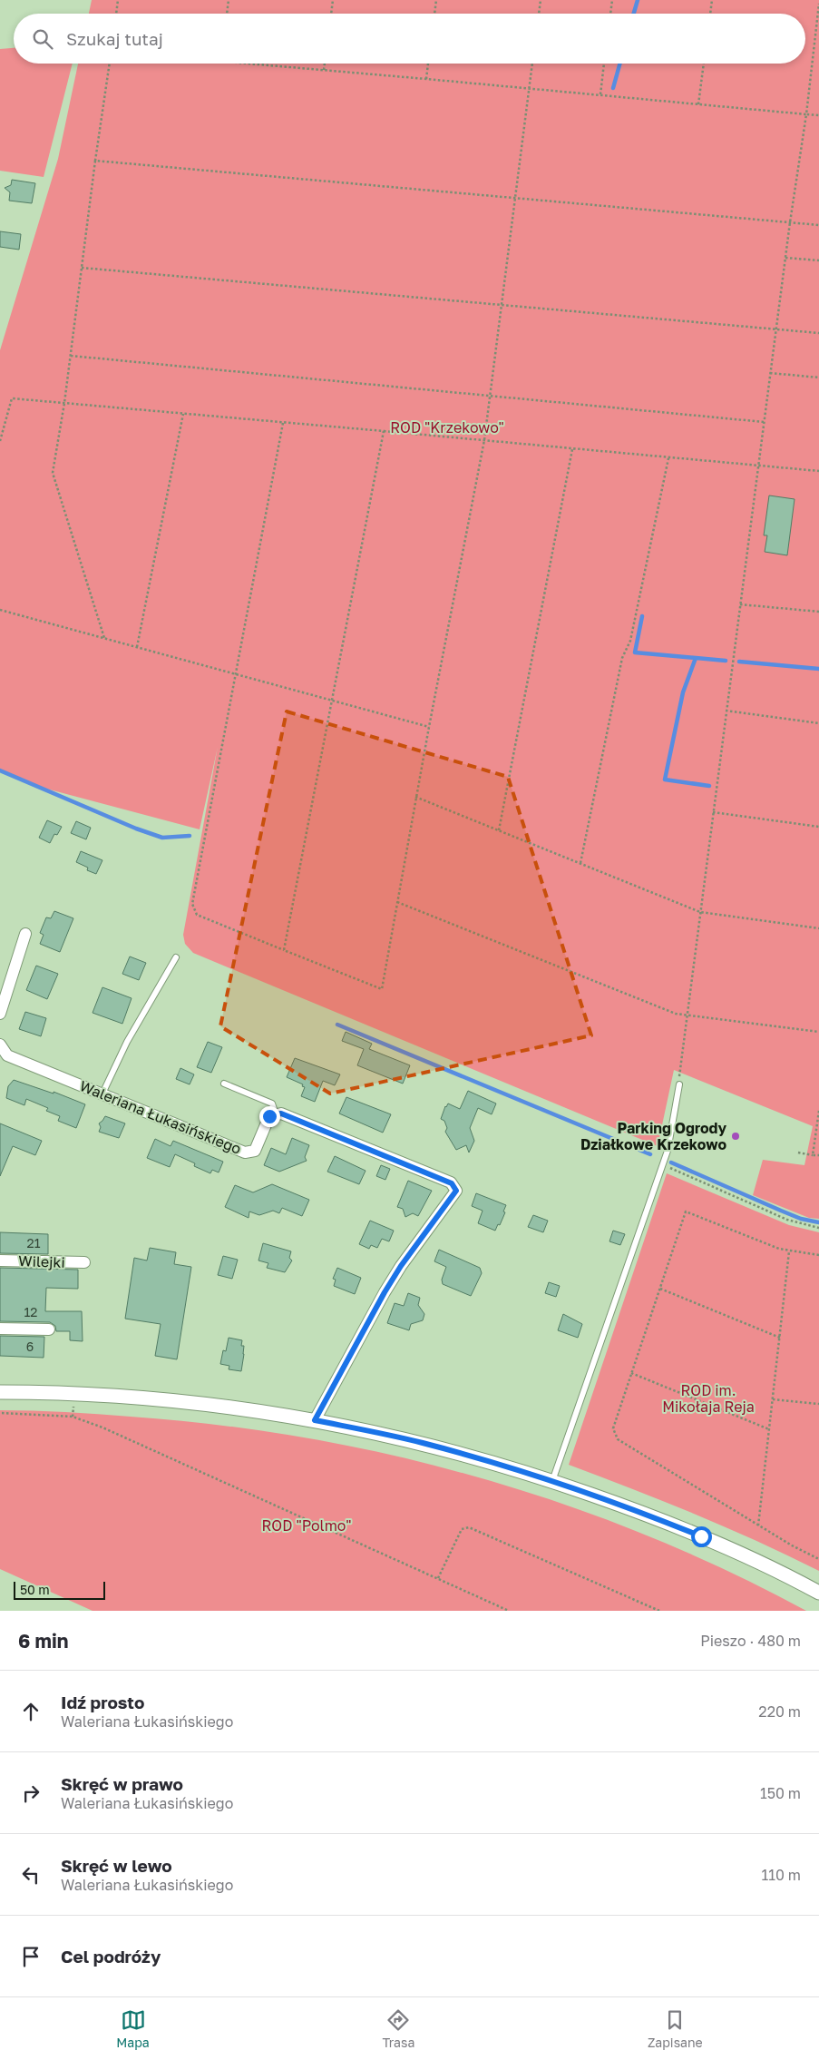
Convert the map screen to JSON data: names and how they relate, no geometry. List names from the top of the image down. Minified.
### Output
{"streets":{"street":["Waleriana Łukasińskiego","Wilejki"]},"parks":["ROD \"Krzekowo\"","ROD im. Mikołaja Reja","ROD \"Polmo\""],"places":["Parking Ogrody Działkowe Krzekowo"],"house_numbers":["21","12","6"],"scale_bar":"50 m","page":{"search":"Szukaj tutaj","scale":"50 m","heading":["6 min","Pieszo · 480 m"],"list":[["Idź prosto","Waleriana Łukasińskiego","220 m"],["Skręć w prawo","Waleriana Łukasińskiego","150 m"],["Skręć w lewo","Waleriana Łukasińskiego","110 m"],"Cel podróży"],"nav":["Mapa","Trasa","Zapisane"]}}
